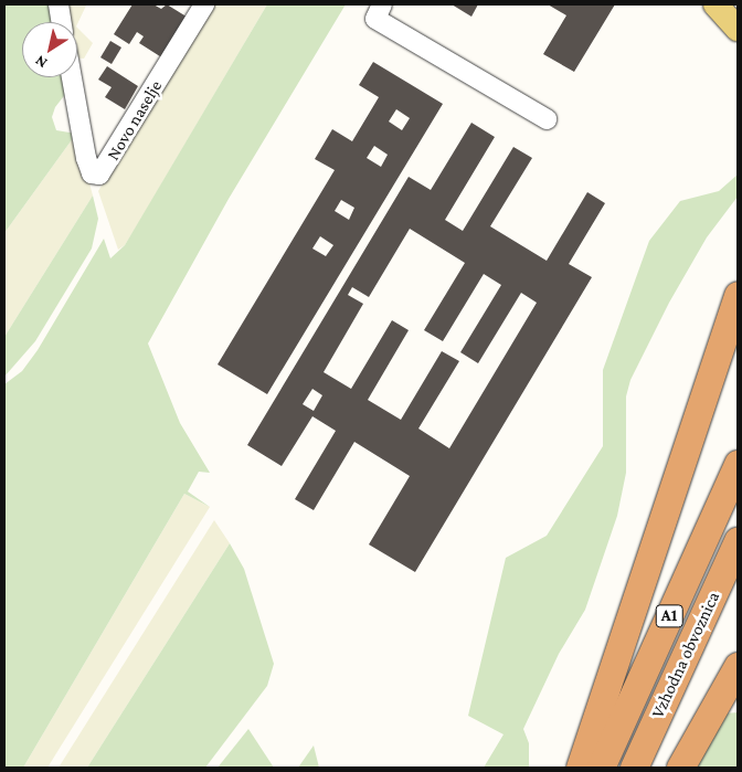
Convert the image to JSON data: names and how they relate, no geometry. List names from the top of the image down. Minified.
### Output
{"streets":{"highway":["A1","Vzhodna obvoznica"],"street":["Novo naselje"]},"north":"bottom left"}
